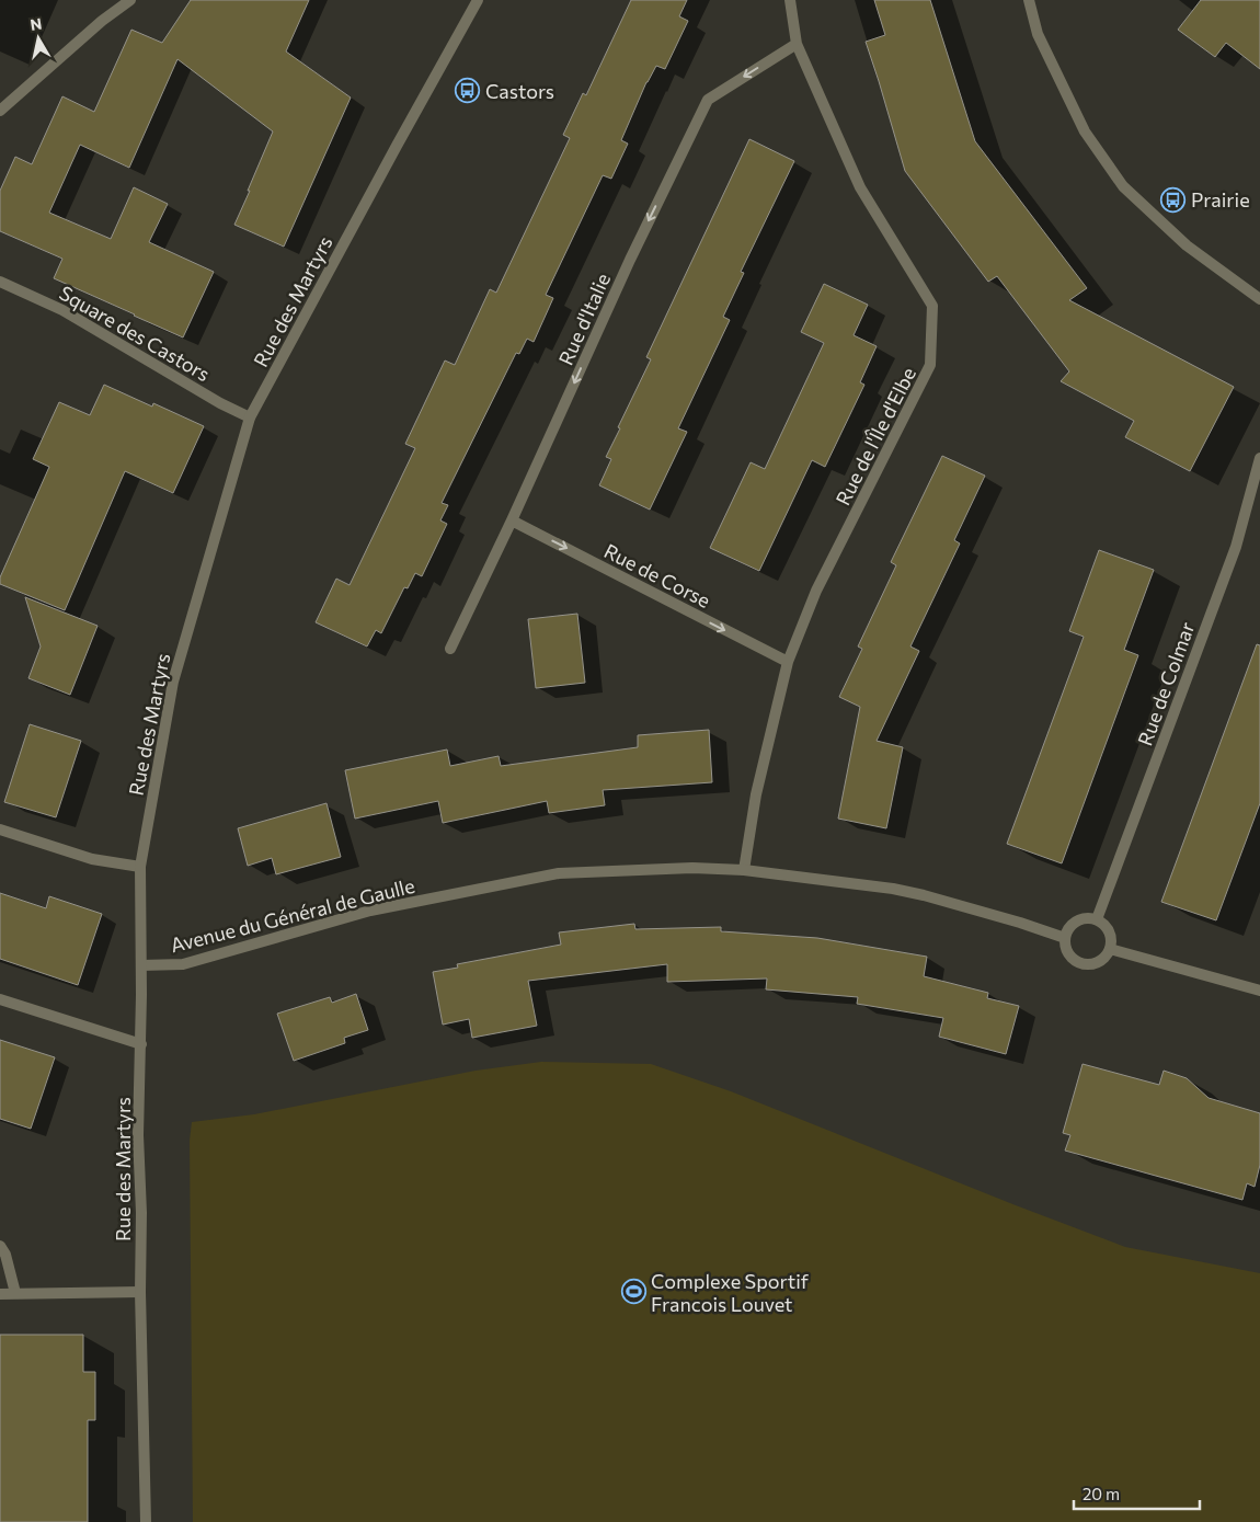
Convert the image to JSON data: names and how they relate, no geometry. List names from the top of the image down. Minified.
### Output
{"streets":{"street":["Rue des Martyrs","Rue d'Italie","Square des Castors","Rue de l'Île d'Elbe","Rue de Corse","Rue de Colmar","Avenue du Général de Gaulle"]},"crossings":[["Rue des Martyrs","Square des Castors"],["Rue des Martyrs","Avenue du Général de Gaulle"],["Rue d'Italie","Rue de l'Île d'Elbe"],["Rue d'Italie","Rue de Corse"],["Rue de l'Île d'Elbe","Rue de Corse"],["Rue de l'Île d'Elbe","Avenue du Général de Gaulle"],["Rue de Colmar","Avenue du Général de Gaulle"]],"one_way":["Rue d'Italie","Rue de Corse"],"places":{"bus stop":["Castors","Prairie"],"sports":["Complexe Sportif Francois Louvet"]},"scale_bar":"20 m","north":"top"}
